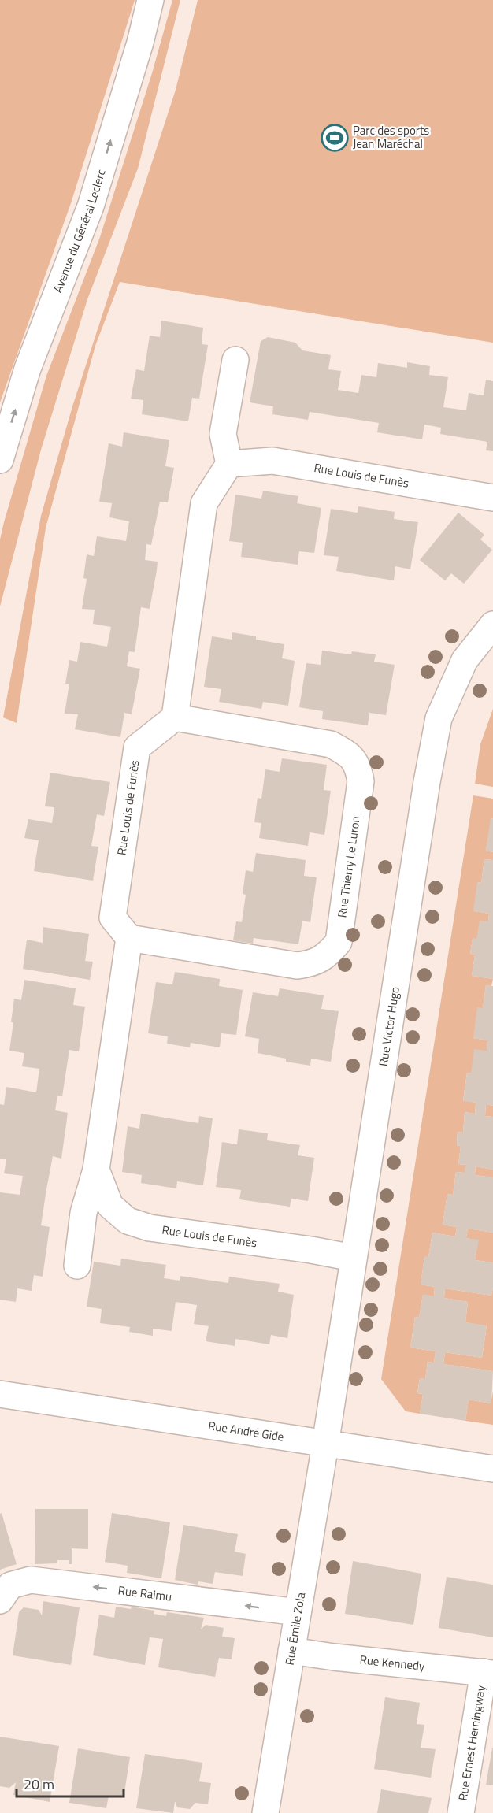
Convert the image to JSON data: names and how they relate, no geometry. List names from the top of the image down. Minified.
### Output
{"streets":{"street":["Avenue du Général Leclerc","Rue Louis de Funès","Rue Thierry Le Luron","Rue Victor Hugo","Rue André Gide","Rue Raimu","Rue Émile Zola","Rue Kennedy","Rue Ernest Hemingway"]},"crossings":[["Rue Louis de Funès","Rue Thierry Le Luron"],["Rue Louis de Funès","Rue Victor Hugo"],["Rue Victor Hugo","Rue André Gide"],["Rue Victor Hugo","Rue Émile Zola"],["Rue André Gide","Rue Émile Zola"],["Rue Raimu","Rue Émile Zola"],["Rue Émile Zola","Rue Kennedy"],["Rue Kennedy","Rue Ernest Hemingway"]],"one_way":["Rue Raimu"],"places":{"sports":["Parc des sports Jean Maréchal"]},"scale_bar":"20 m"}
